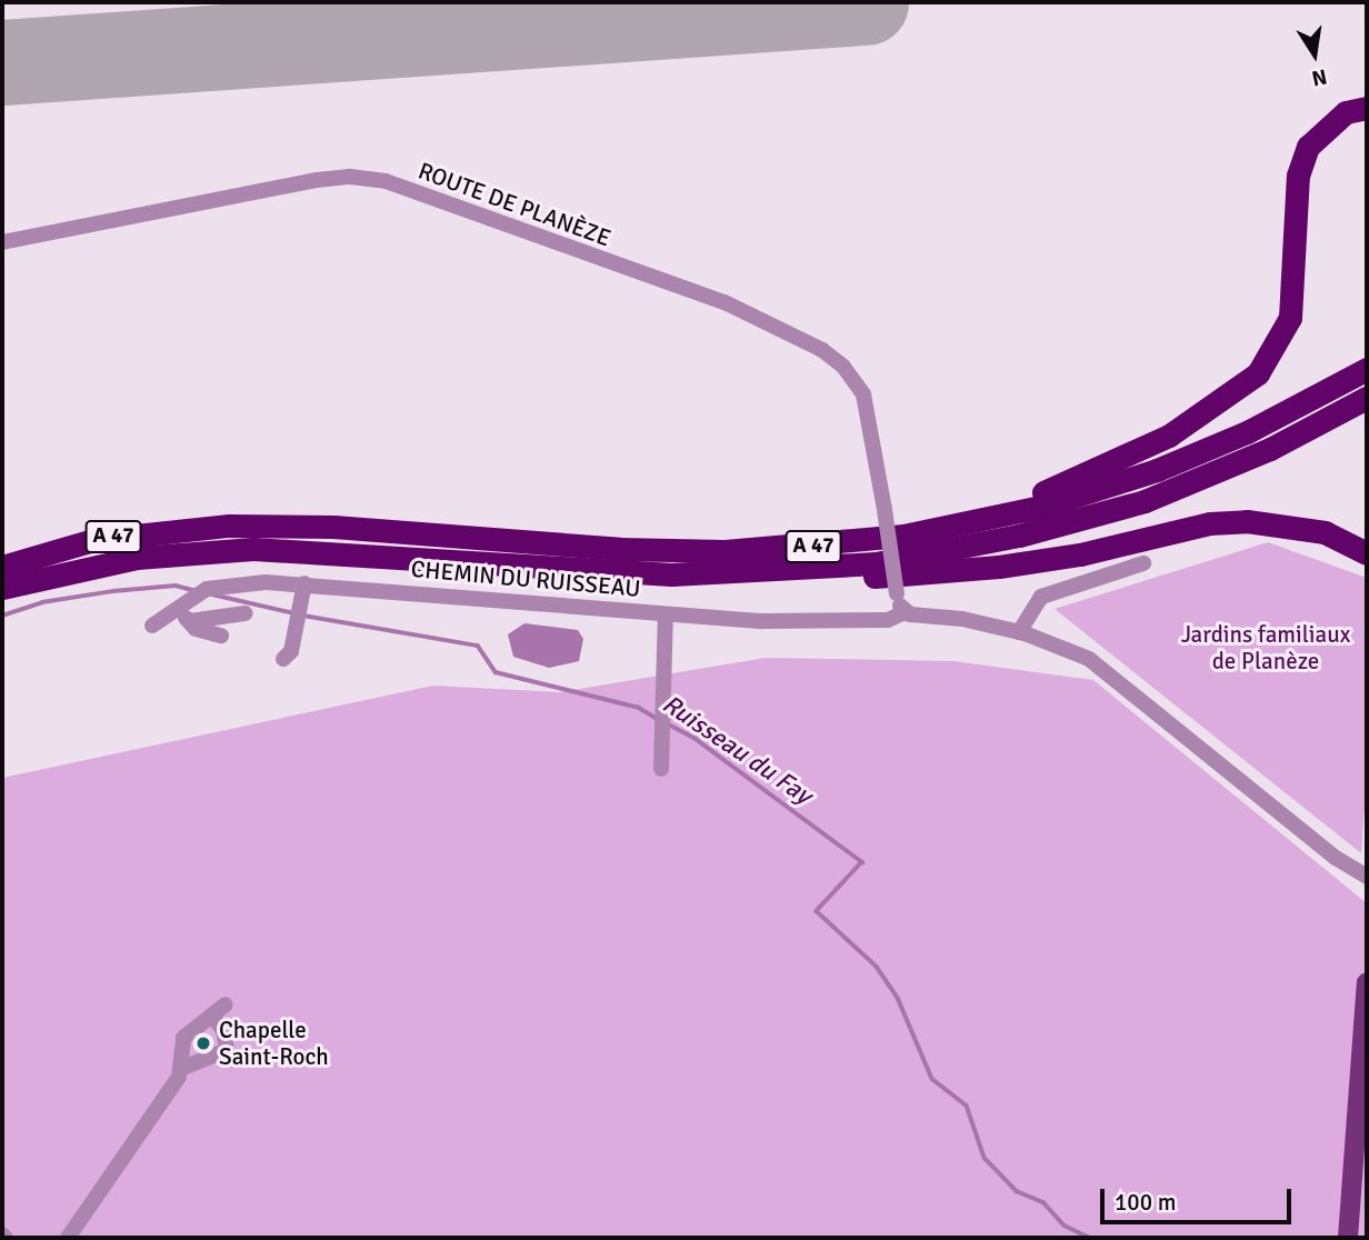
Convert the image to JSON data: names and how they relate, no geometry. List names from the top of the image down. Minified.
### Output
{"streets":{"highway":["A 47"],"street":["ROUTE DE PLANÈZE","CHEMIN DU RUISSEAU"]},"crossings":[["ROUTE DE PLANÈZE","CHEMIN DU RUISSEAU"]],"water":["Ruisseau du Fay"],"parks":["Jardins familiaux de Planèze"],"places":["Chapelle Saint-Roch"],"scale_bar":"100 m","north":"bottom"}
